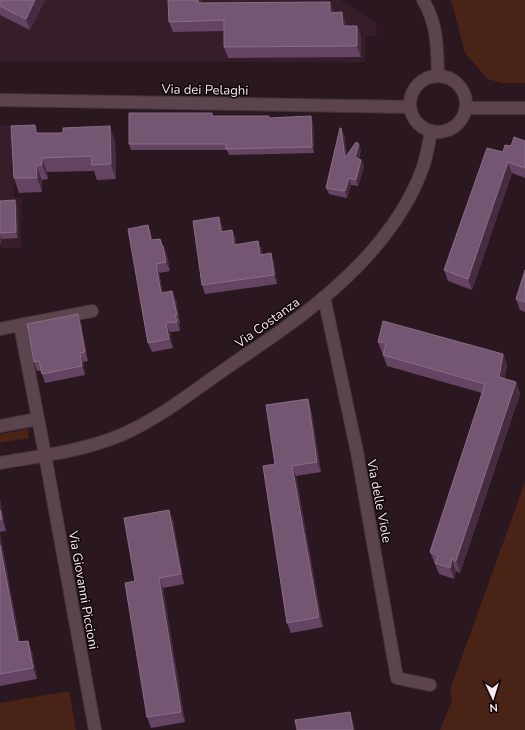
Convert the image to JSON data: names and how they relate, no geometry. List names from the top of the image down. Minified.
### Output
{"streets":{"street":["Via dei Pelaghi","Via Costanza","Via delle Viole","Via Giovanni Piccioni"]},"crossings":[["Via dei Pelaghi","Via Costanza"],["Via Costanza","Via delle Viole"],["Via Costanza","Via Giovanni Piccioni"]],"north":"bottom"}
